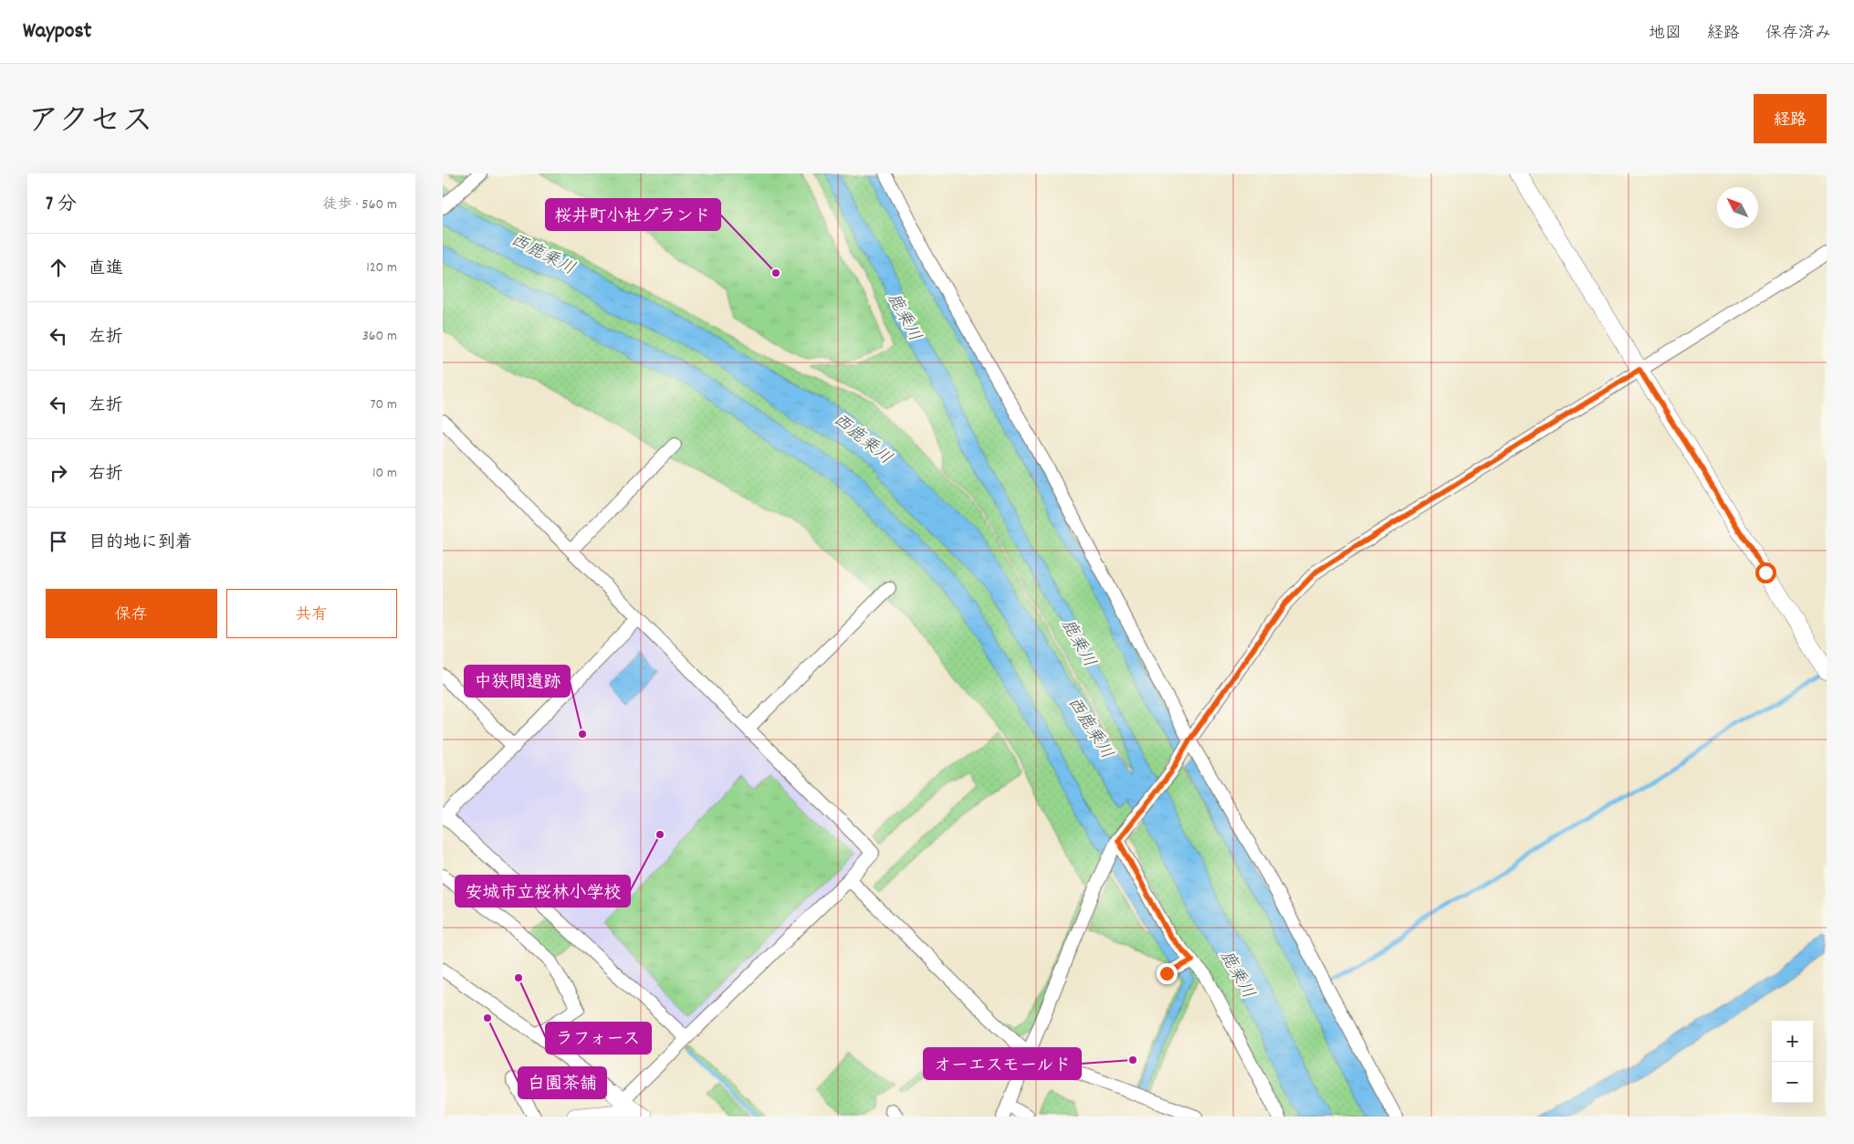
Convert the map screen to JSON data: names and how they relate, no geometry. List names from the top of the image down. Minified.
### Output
{"water":["西鹿乗川","鹿乗川"],"places":["桜井町小杜グランド","中狭間遺跡","安城市立桜林小学校","ラフォース","白園茶舗","オーエスモールド"],"north":"top left","page":{"header":"Waypost","nav":["地図","経路","保存済み"],"title":"アクセス","buttons":["経路",["保存","共有"]],"heading":["7 分","徒歩 · 560 m"],"list":[["直進","120 m"],["左折","360 m"],["左折","70 m"],["右折","10 m"],"目的地に到着"],"map_buttons":["+","−"]}}
